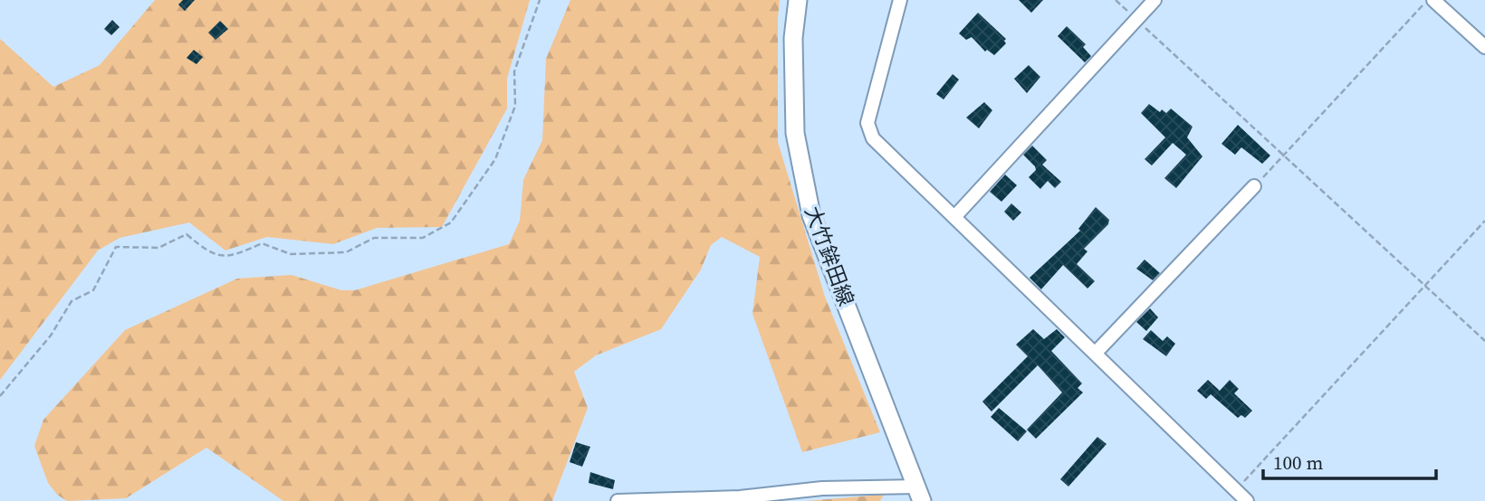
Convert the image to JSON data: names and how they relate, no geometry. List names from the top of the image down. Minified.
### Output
{"streets":{"main road":["大竹鉾田線"]},"scale_bar":"100 m"}
